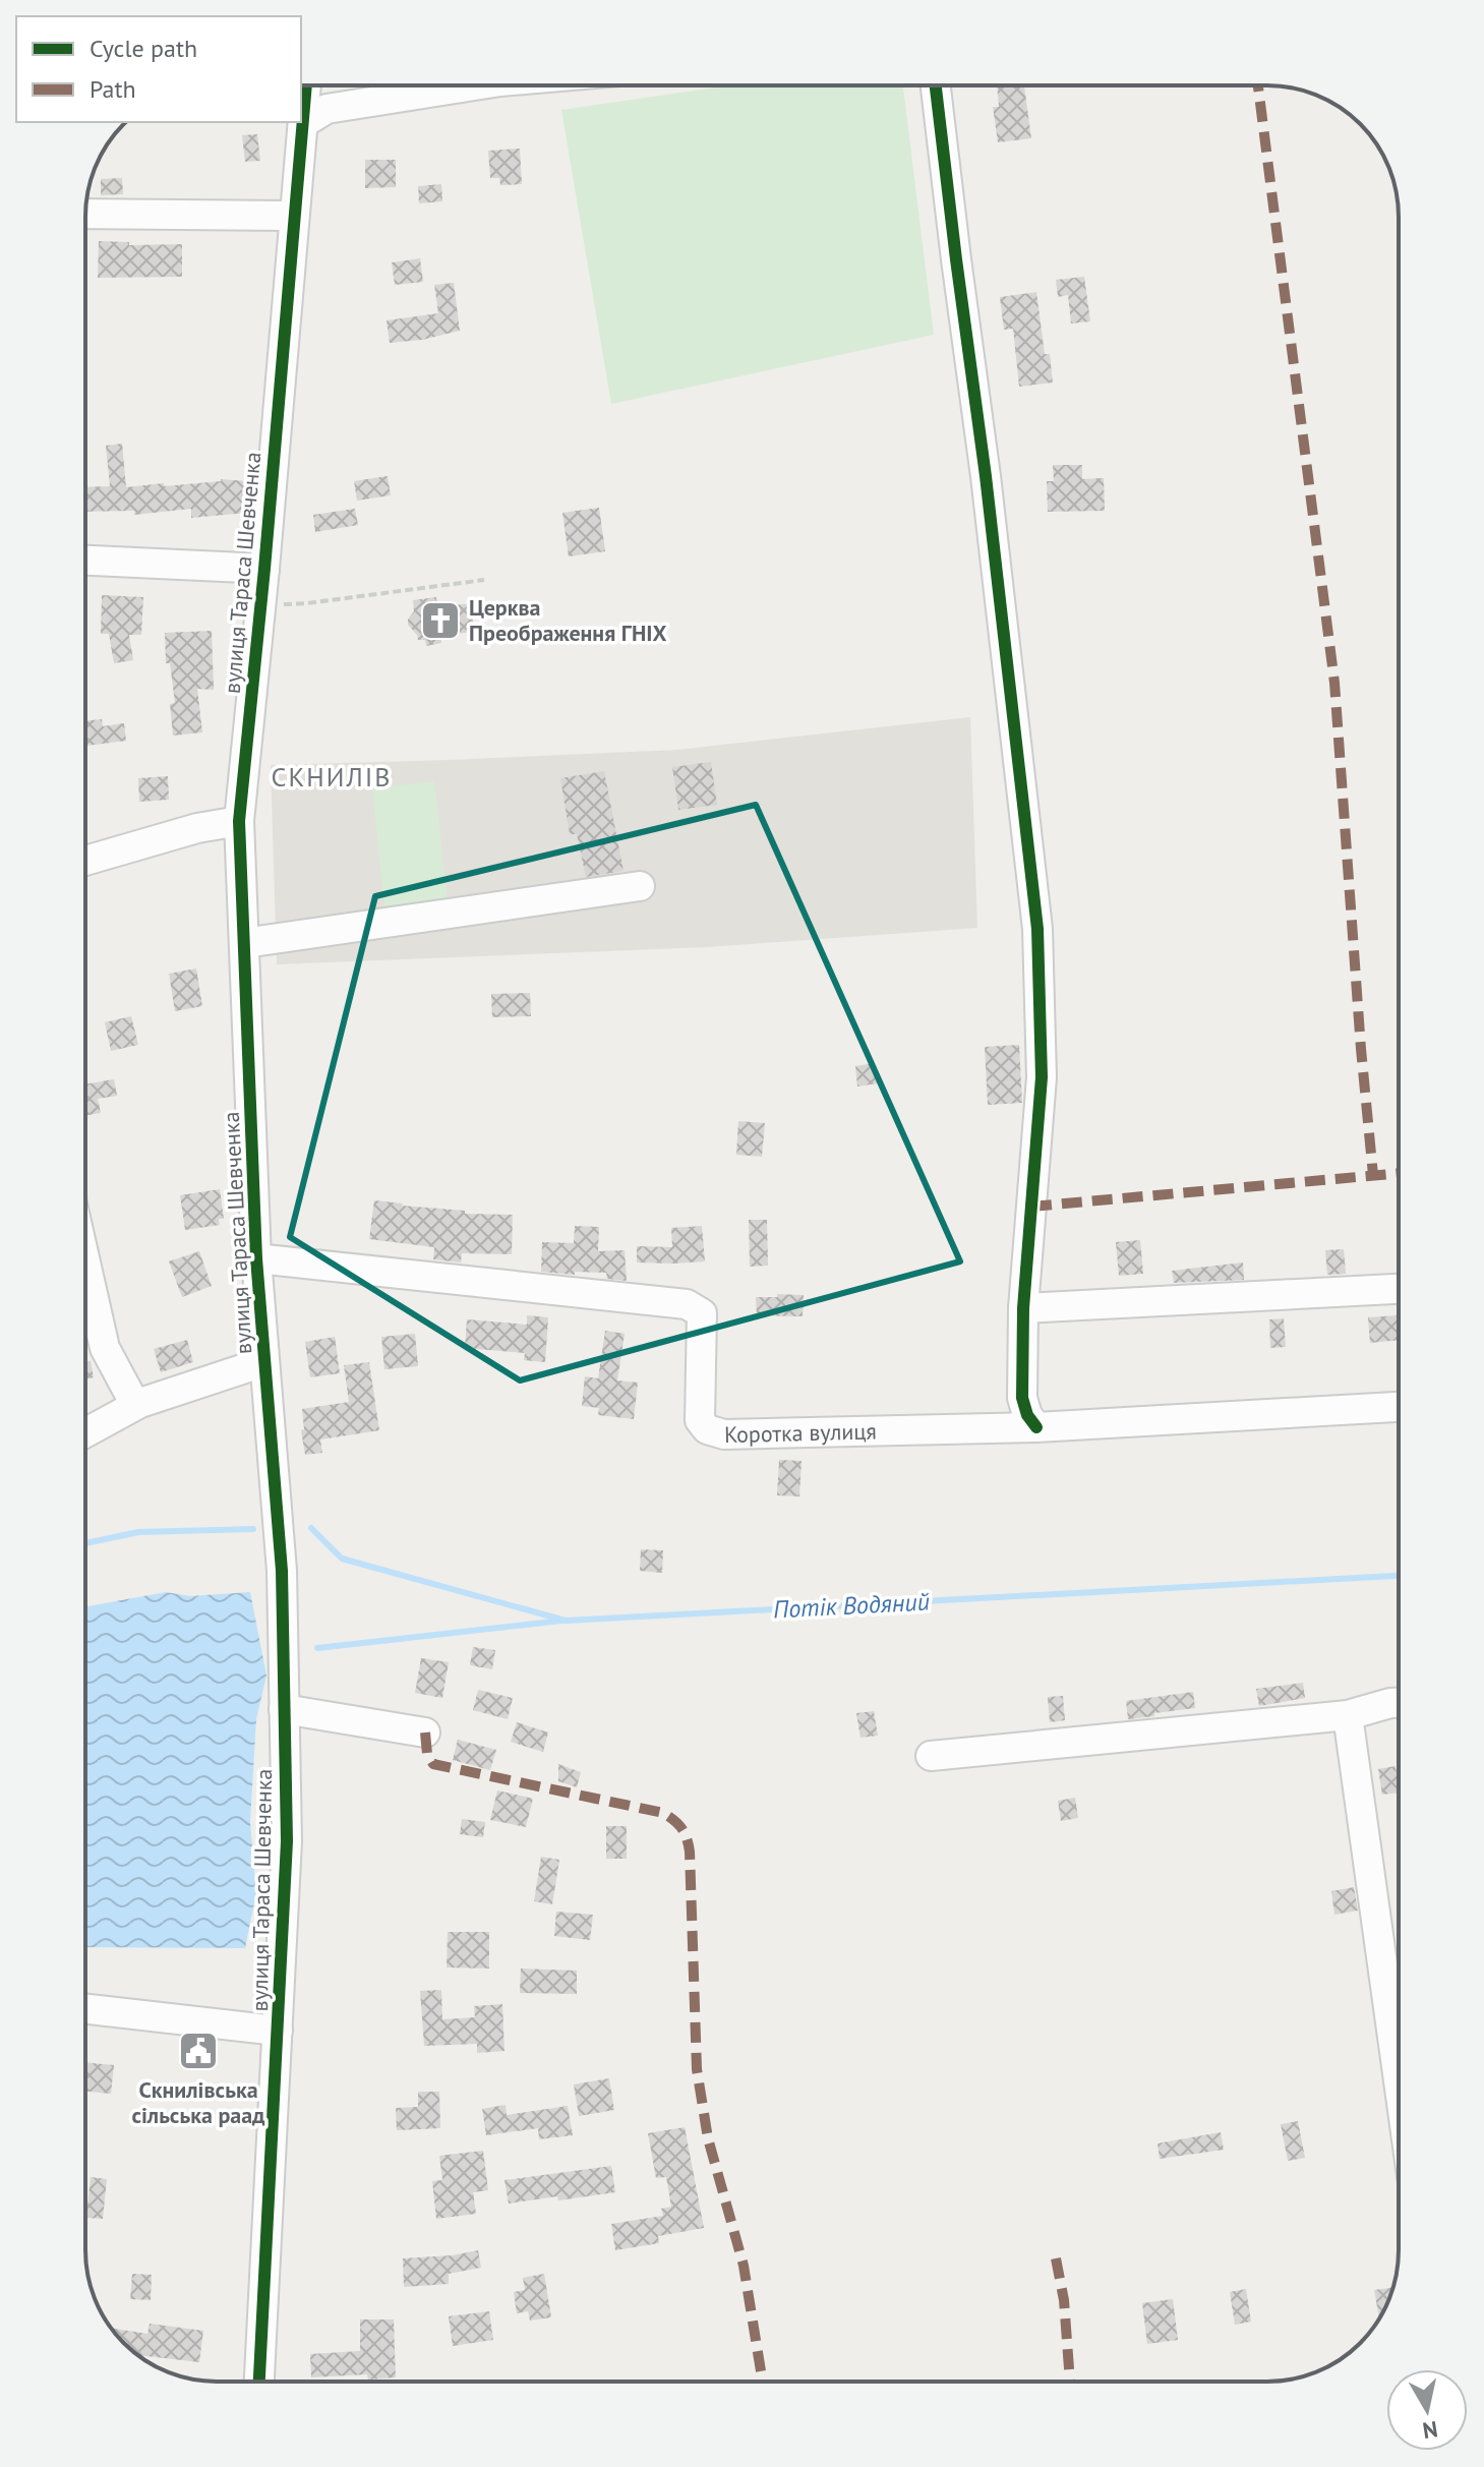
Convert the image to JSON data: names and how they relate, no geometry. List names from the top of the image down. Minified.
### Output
{"streets":{"street":["вулиця Тараса Шевченка","Коротка вулиця"]},"crossings":[["вулиця Тараса Шевченка","Коротка вулиця"]],"districts":["СКНИЛІВ"],"water":["Потік Водяний"],"places":{"church":["Церква Преображення ГНІХ"],"public building":["Скнилівська сільська раад"]},"legend":["Cycle path","Path"],"north":"bottom"}
